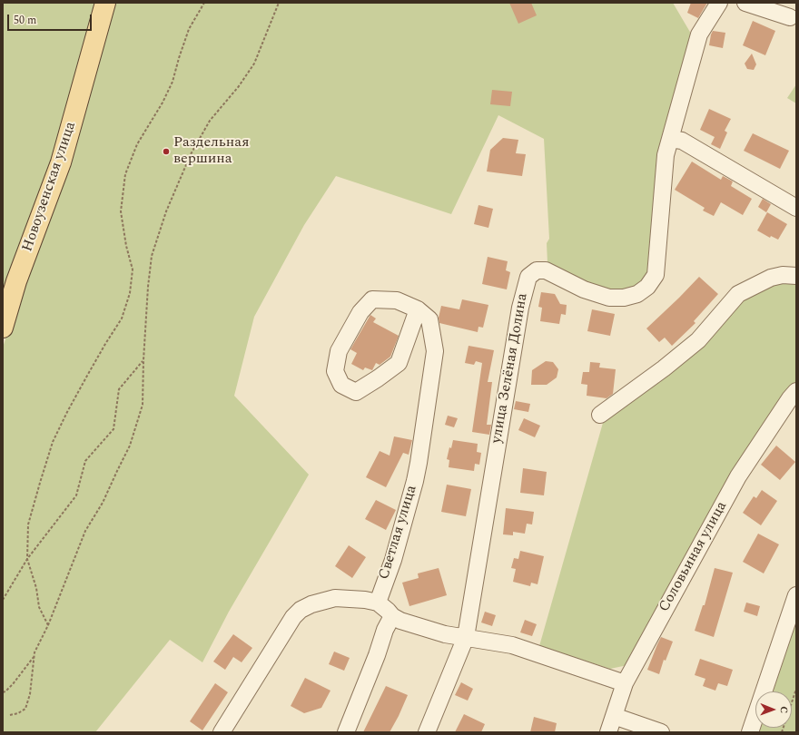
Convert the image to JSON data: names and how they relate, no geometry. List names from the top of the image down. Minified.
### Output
{"streets":{"main road":["Новоузенская улица"],"street":["улица Зелёная Долина","Светлая улица","Соловьиная улица"]},"places":["Раздельная вершина"],"scale_bar":"50 m","north":"right"}
